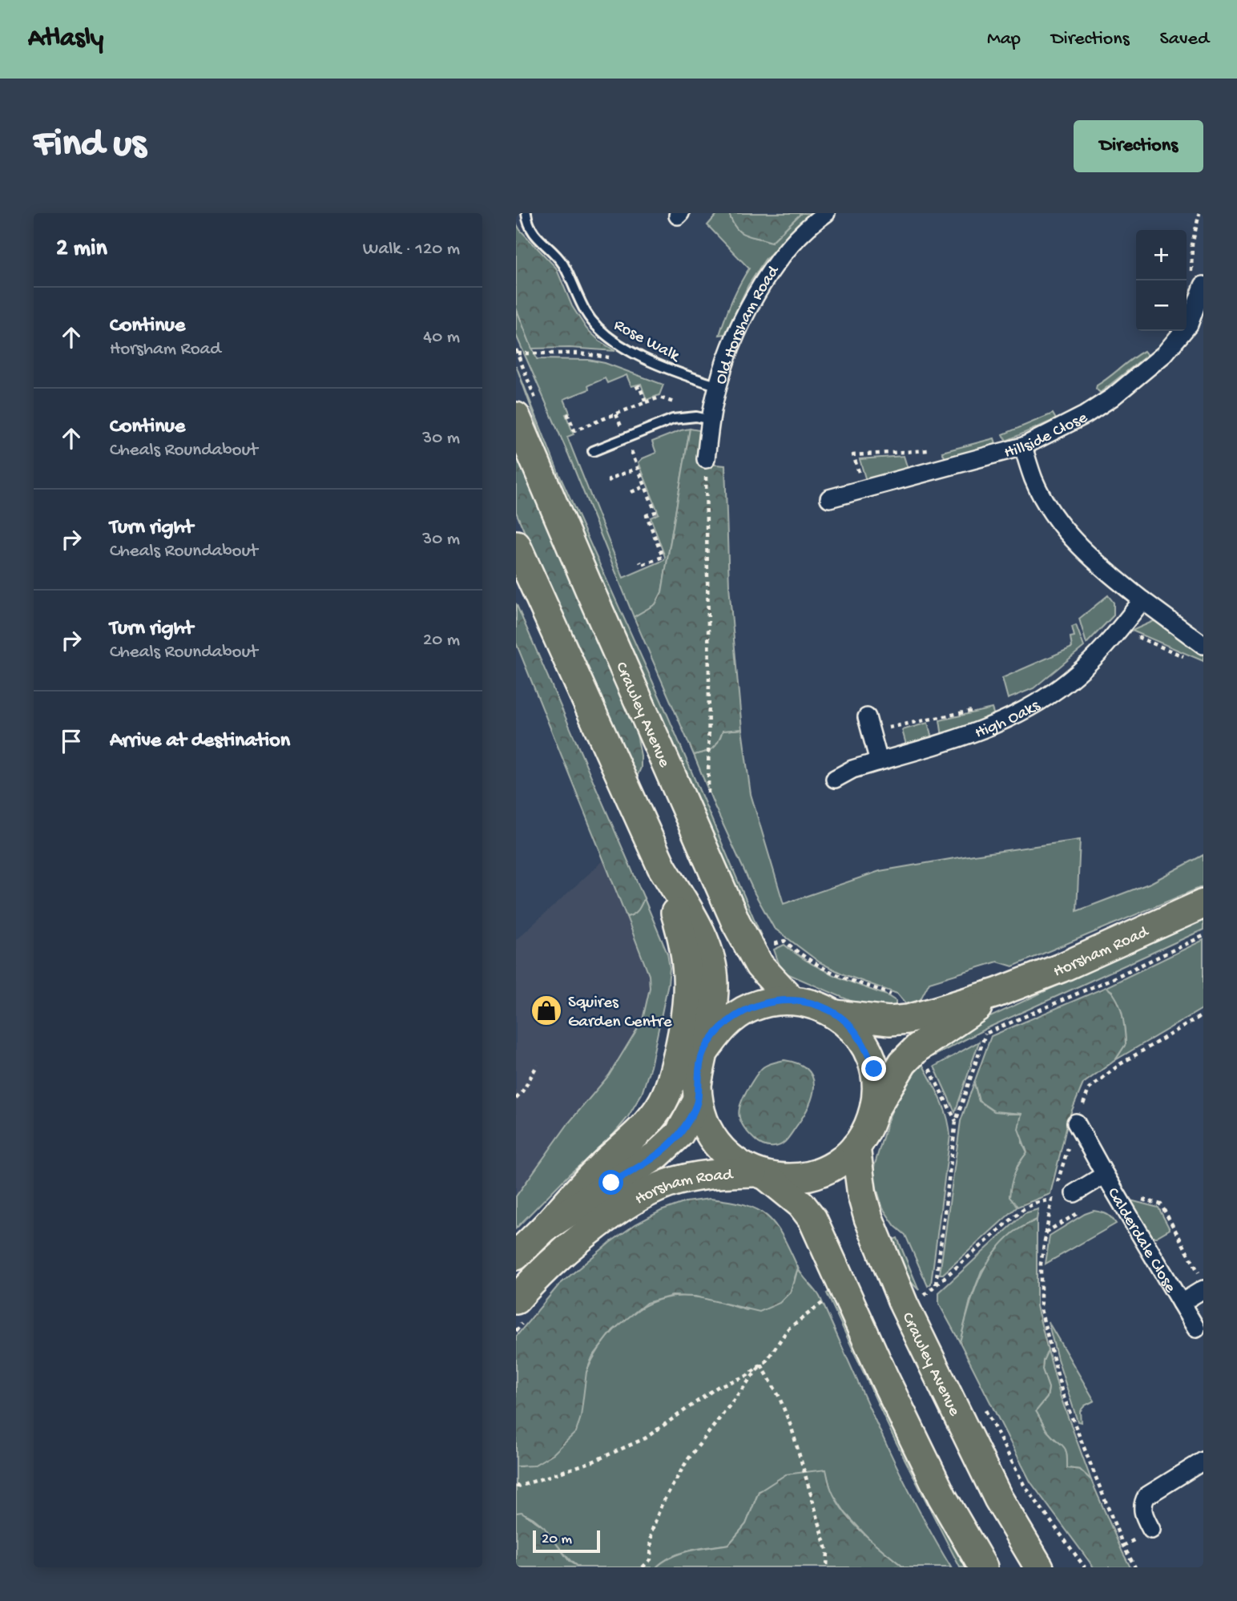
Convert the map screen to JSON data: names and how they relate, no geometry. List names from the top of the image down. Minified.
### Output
{"streets":{"main road":["Crawley Avenue","Horsham Road"],"street":["Old Horsham Road","Hillside Close","High Oaks","Calderdale Close"],"lane":["Rose Walk"]},"crossings":[["Old Horsham Road","Rose Walk"],["Crawley Avenue","Horsham Road"]],"places":{"shop":["Squires Garden Centre"]},"scale_bar":"20 m","page":{"header":"Atlasly","nav":["Map","Directions","Saved"],"buttons":"Directions","title":"Find us","heading":["2 min","Walk · 120 m"],"map_buttons":["+","−"],"list":[["Continue","Horsham Road","40 m"],["Continue","Cheals Roundabout","30 m"],["Turn right","Cheals Roundabout","30 m"],["Turn right","Cheals Roundabout","20 m"],"Arrive at destination"],"scale":"20 m"}}
